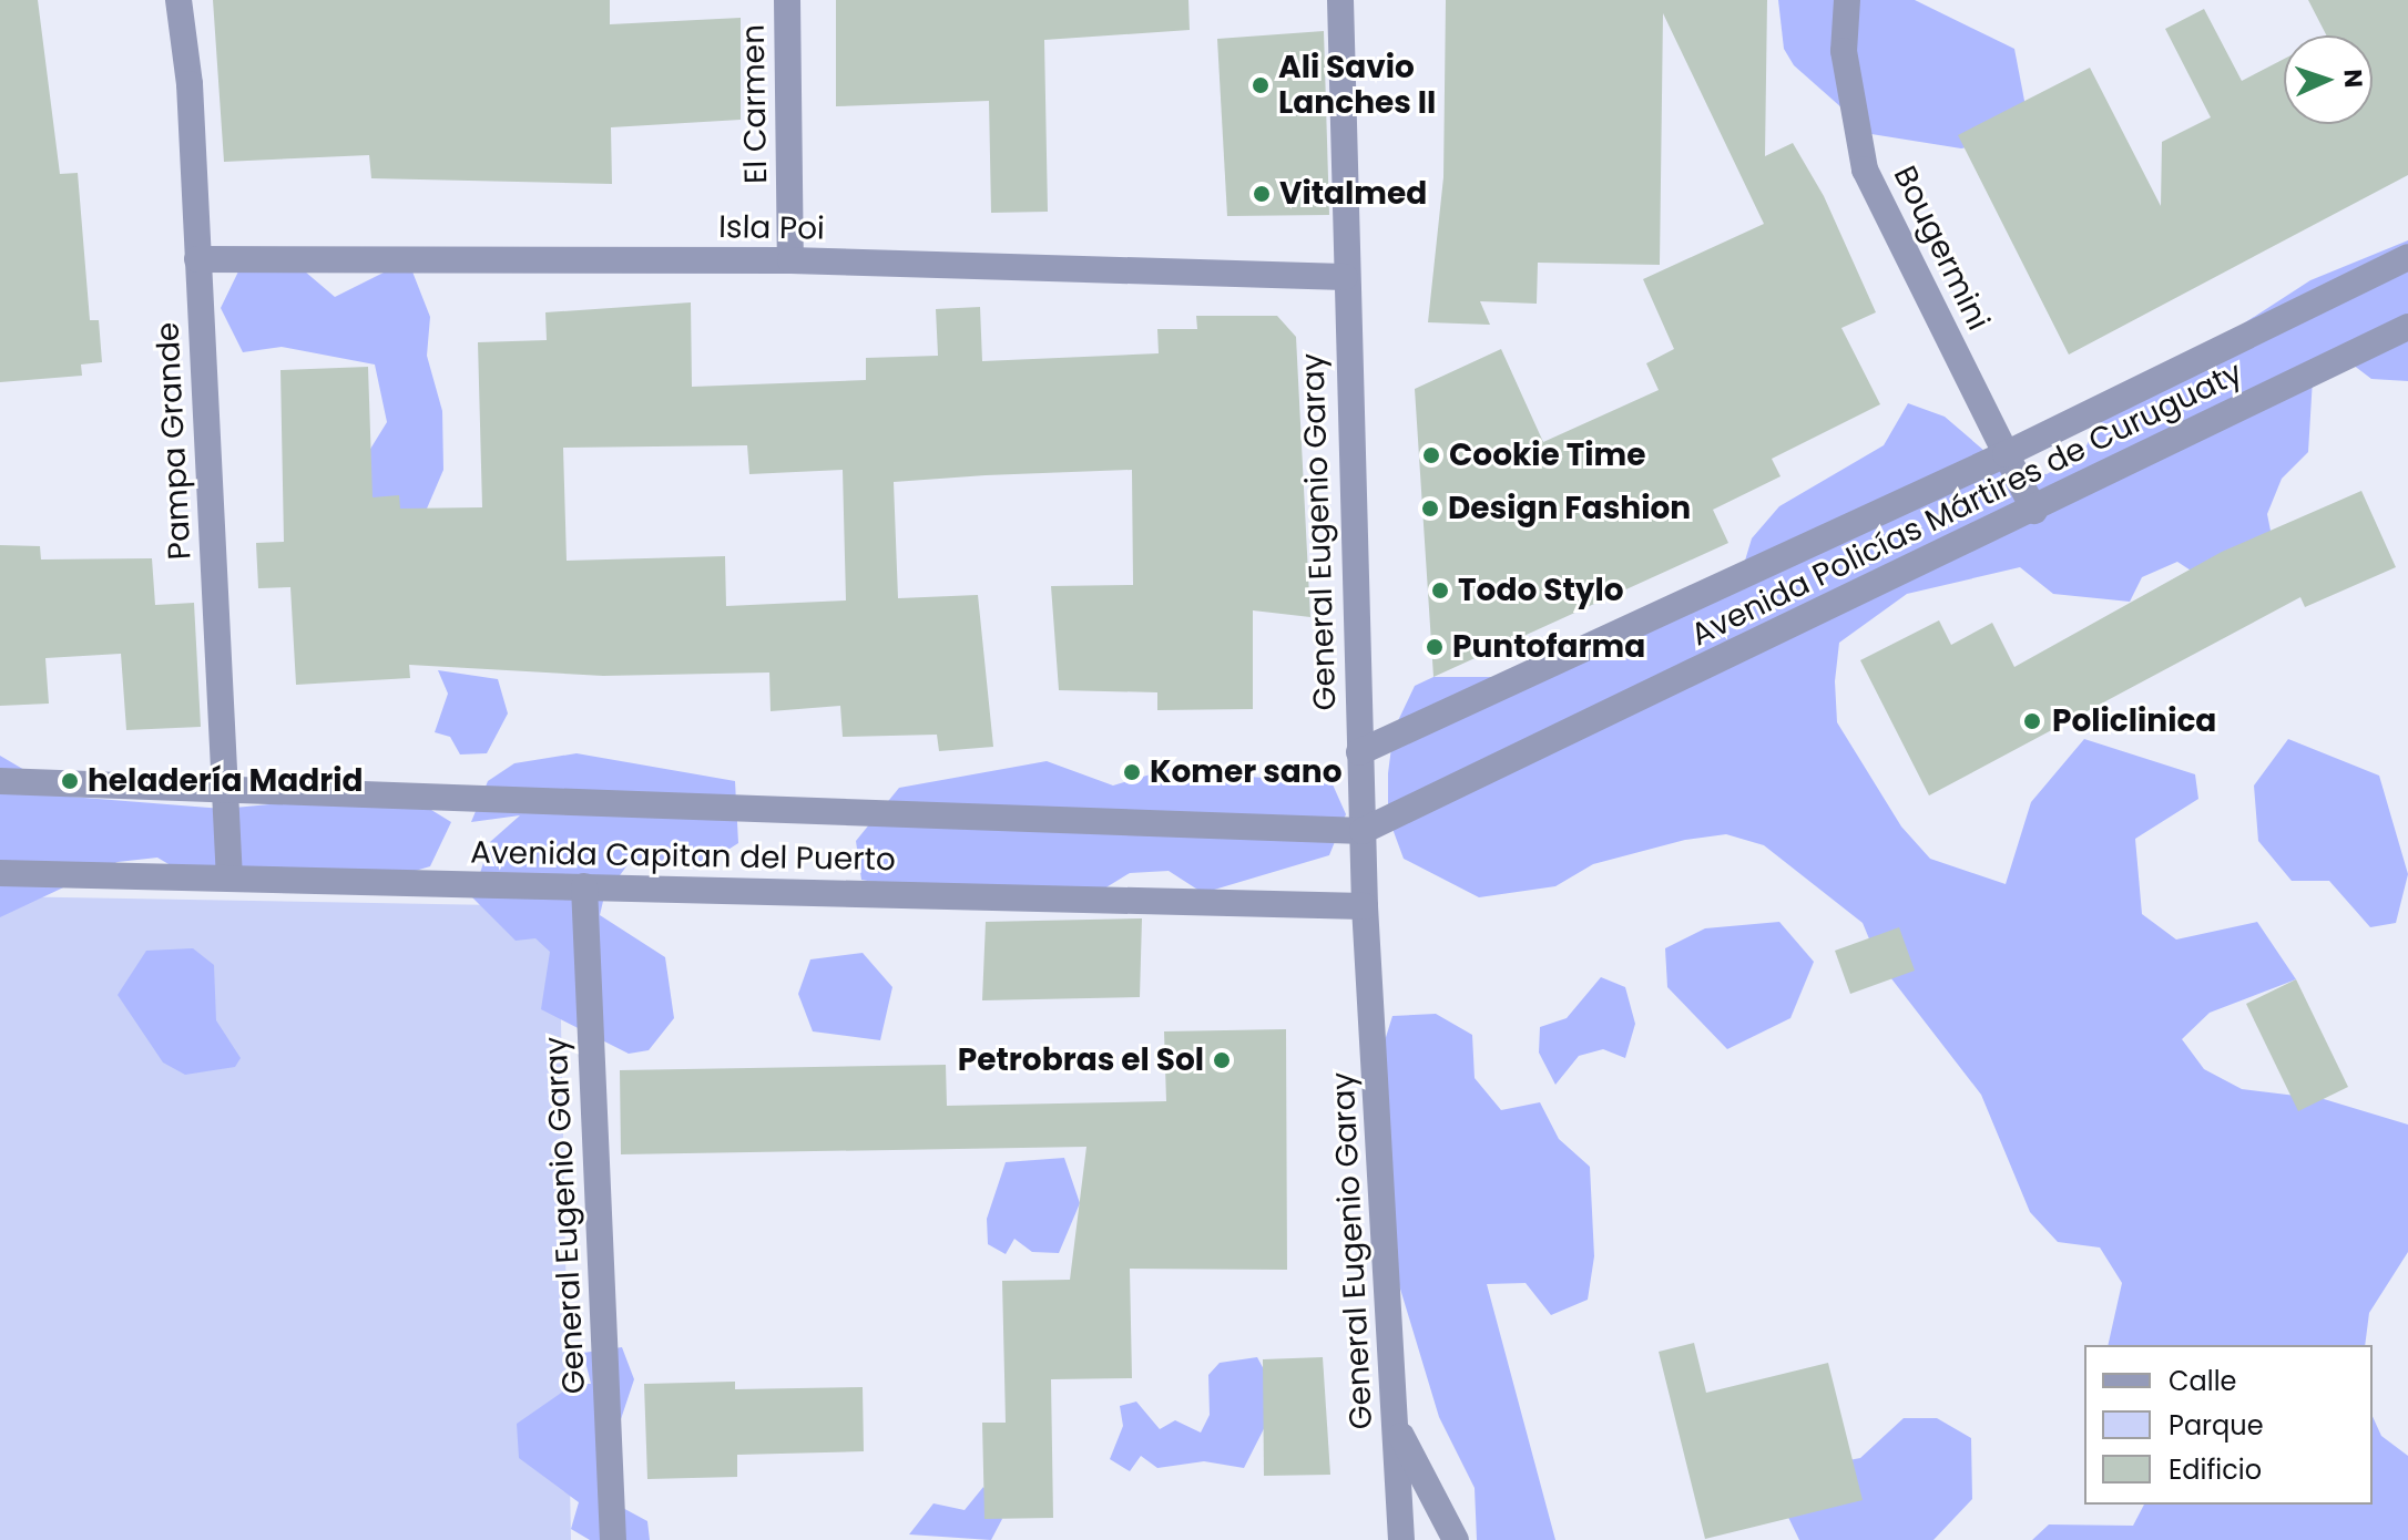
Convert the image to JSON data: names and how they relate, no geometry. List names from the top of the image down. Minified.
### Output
{"streets":{"street":["El Carmen","Isla Poi","Bougermini","Pampa Grande","Avenida Policías Mártires de Curuguaty","General Eugenio Garay","Avenida Capitan del Puerto"]},"crossings":[["El Carmen","Isla Poi"],["Isla Poi","Pampa Grande"],["Isla Poi","General Eugenio Garay"],["Bougermini","Avenida Policías Mártires de Curuguaty"],["Pampa Grande","Avenida Capitan del Puerto"],["Avenida Policías Mártires de Curuguaty","General Eugenio Garay"],["Avenida Policías Mártires de Curuguaty","Avenida Capitan del Puerto"],["General Eugenio Garay","Avenida Capitan del Puerto"]],"places":["Ali Savio Lanches II","Vitalmed","Cookie Time","Design Fashion","Todo Stylo","Puntofarma","Policlinica","Komer sano","heladería Madrid","Petrobras el Sol"],"legend":["Calle","Parque","Edificio"],"north":"right"}
